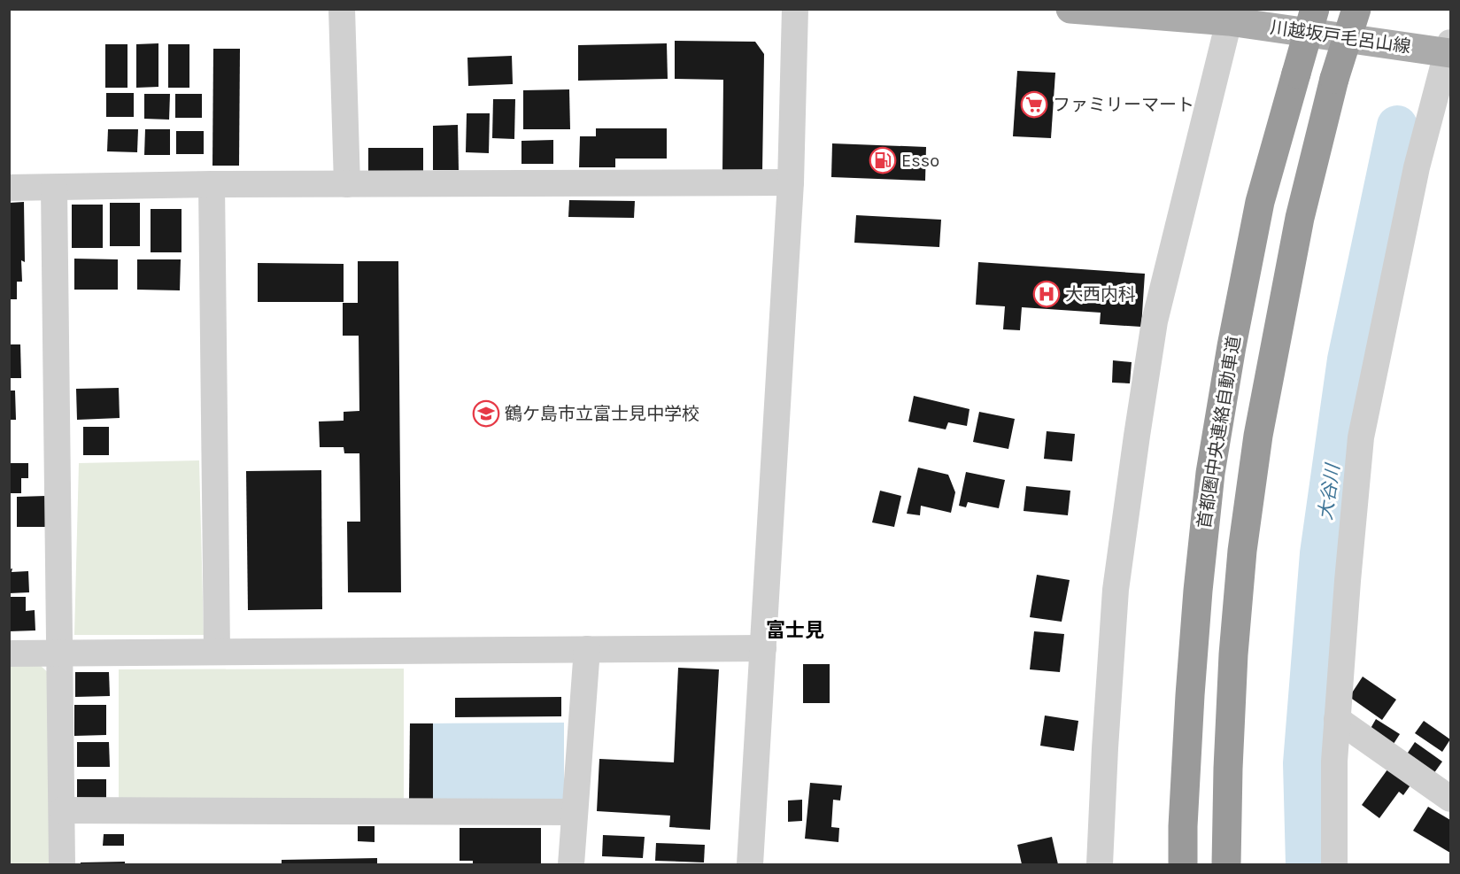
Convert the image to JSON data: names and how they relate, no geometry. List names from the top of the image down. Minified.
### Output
{"streets":{"highway":["首都圏中央連絡自動車道"],"main road":["川越坂戸毛呂山線"]},"districts":["富士見"],"water":["大谷川"],"places":{"supermarket":["ファミリーマート"],"fuel station":["Esso"],"hospital":["大西内科"],"school or university":["鶴ケ島市立富士見中学校"]}}
